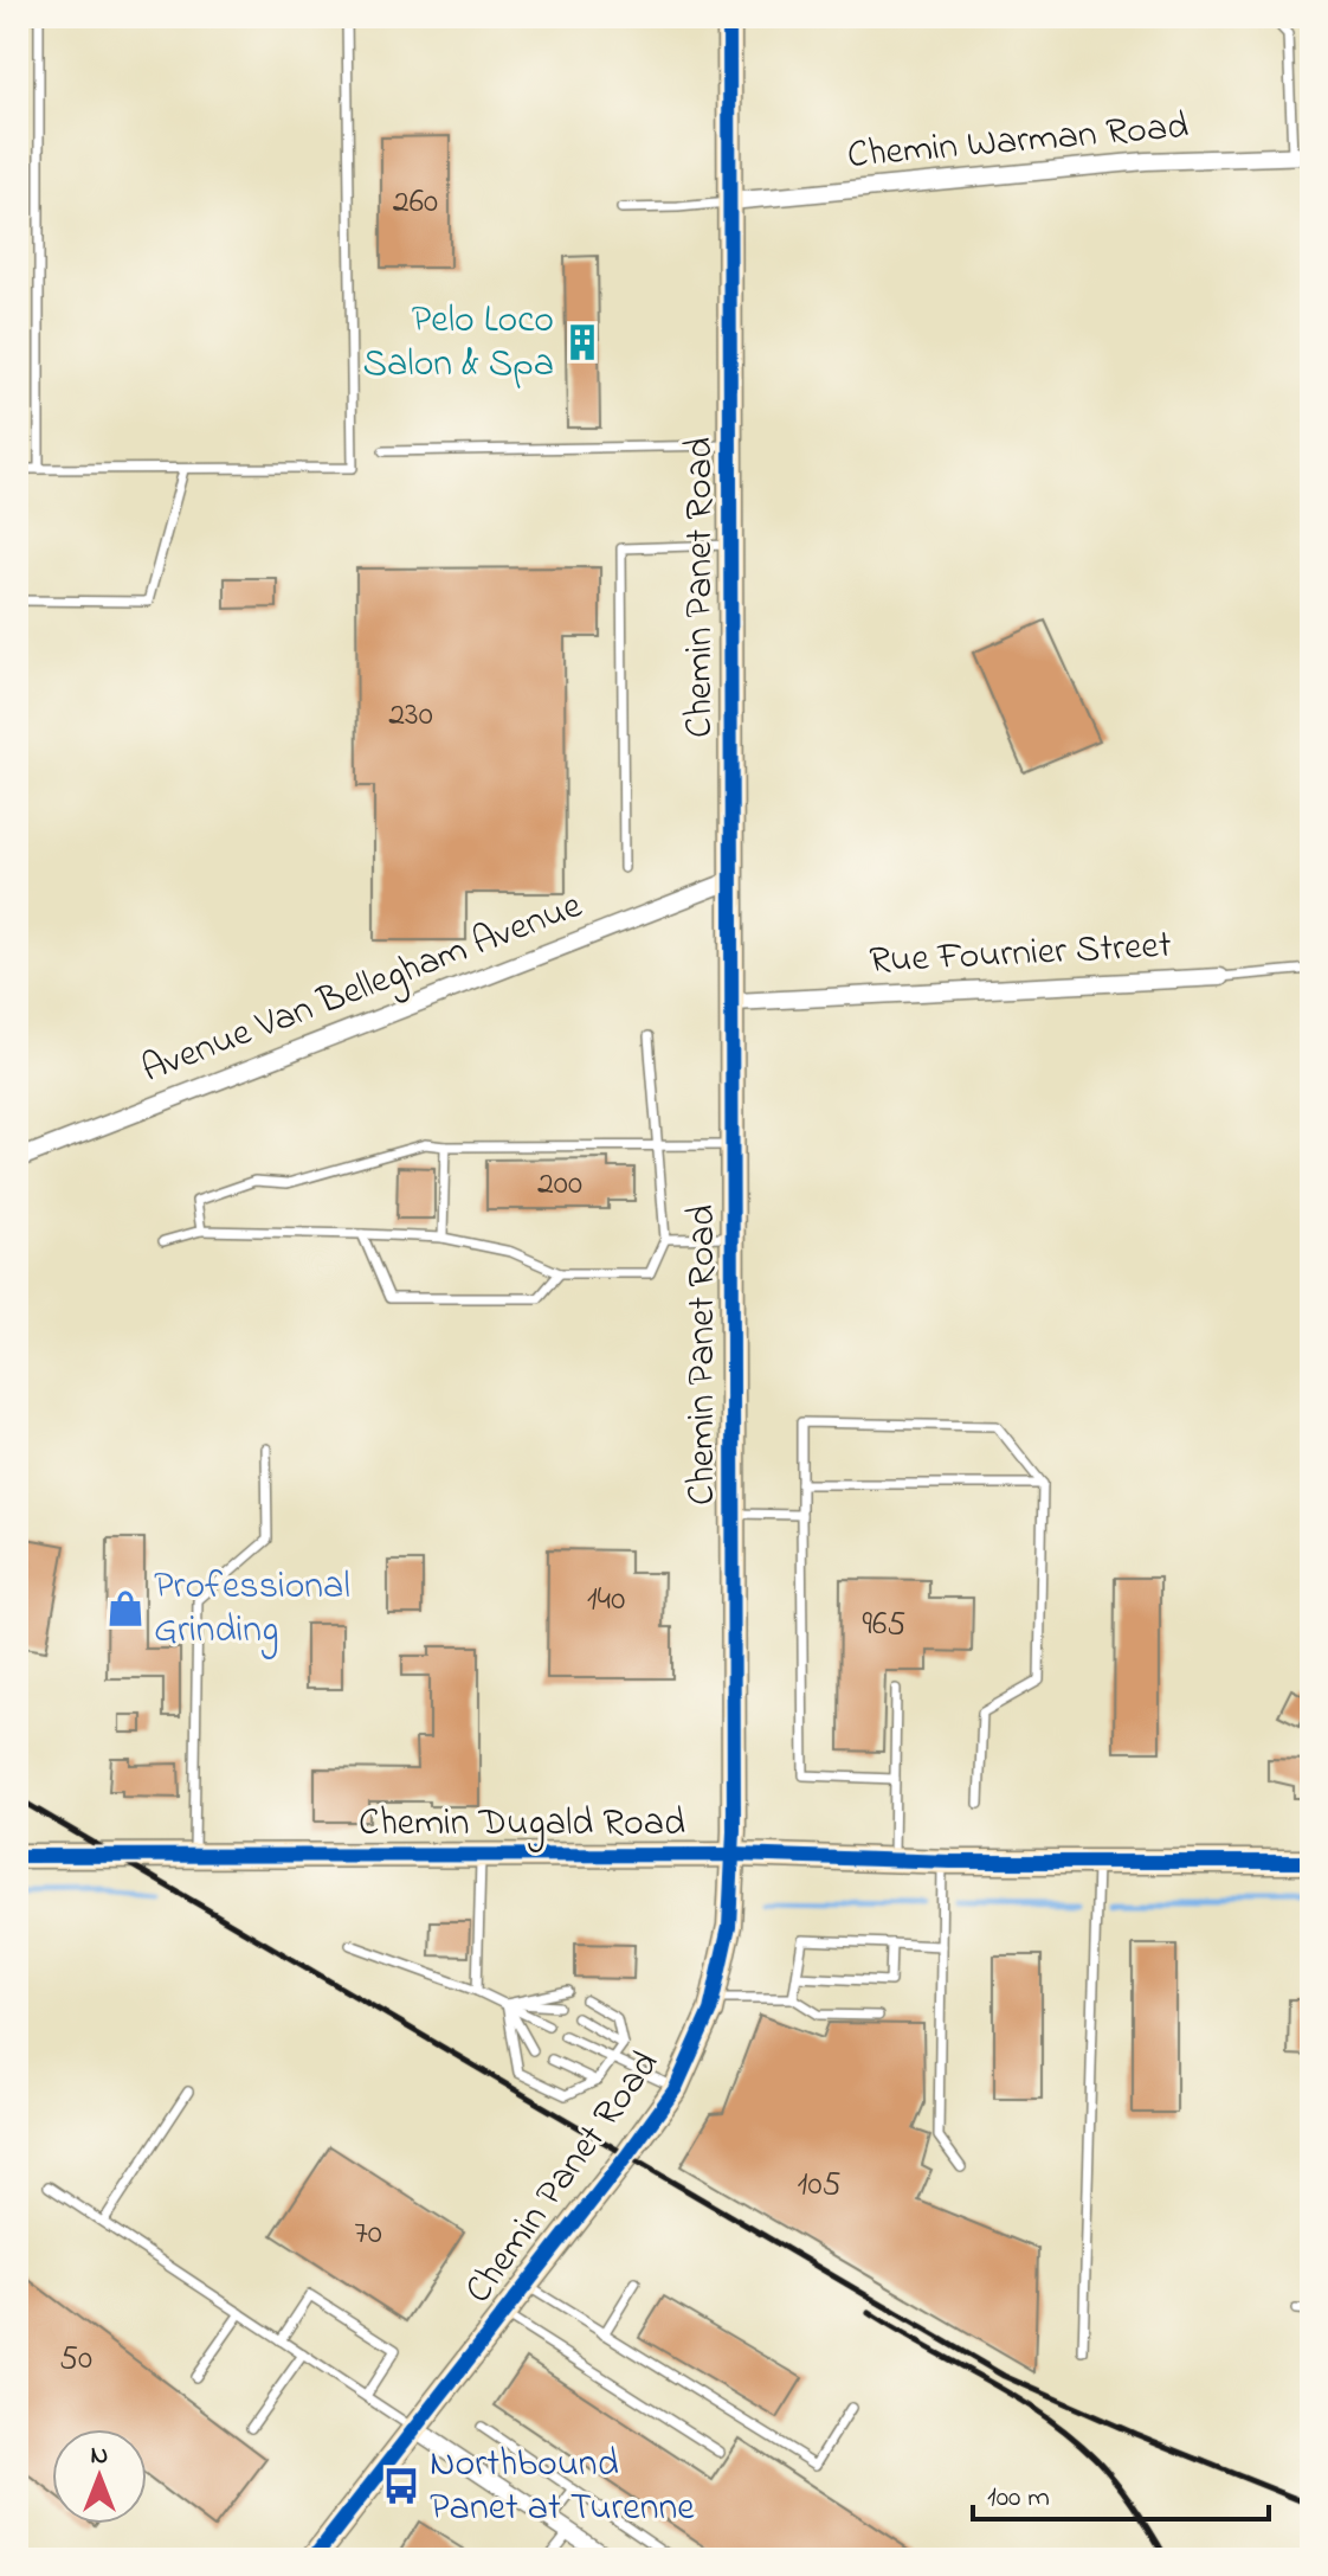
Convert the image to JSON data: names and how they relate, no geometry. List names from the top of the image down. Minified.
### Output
{"streets":{"street":["Chemin Warman Road","Chemin Panet Road","Rue Fournier Street","Avenue Van Bellegham Avenue","Chemin Dugald Road"]},"crossings":[["Chemin Warman Road","Chemin Panet Road"],["Chemin Panet Road","Rue Fournier Street"],["Chemin Panet Road","Avenue Van Bellegham Avenue"],["Chemin Panet Road","Chemin Dugald Road"]],"places":{"building":["Pelo Loco Salon & Spa"],"shop":["Professional Grinding"],"bus stop":["Northbound Panet at Turenne"]},"house_numbers":["260","230","200","140","965","105","70","50"],"scale_bar":"100 m","north":"top"}
